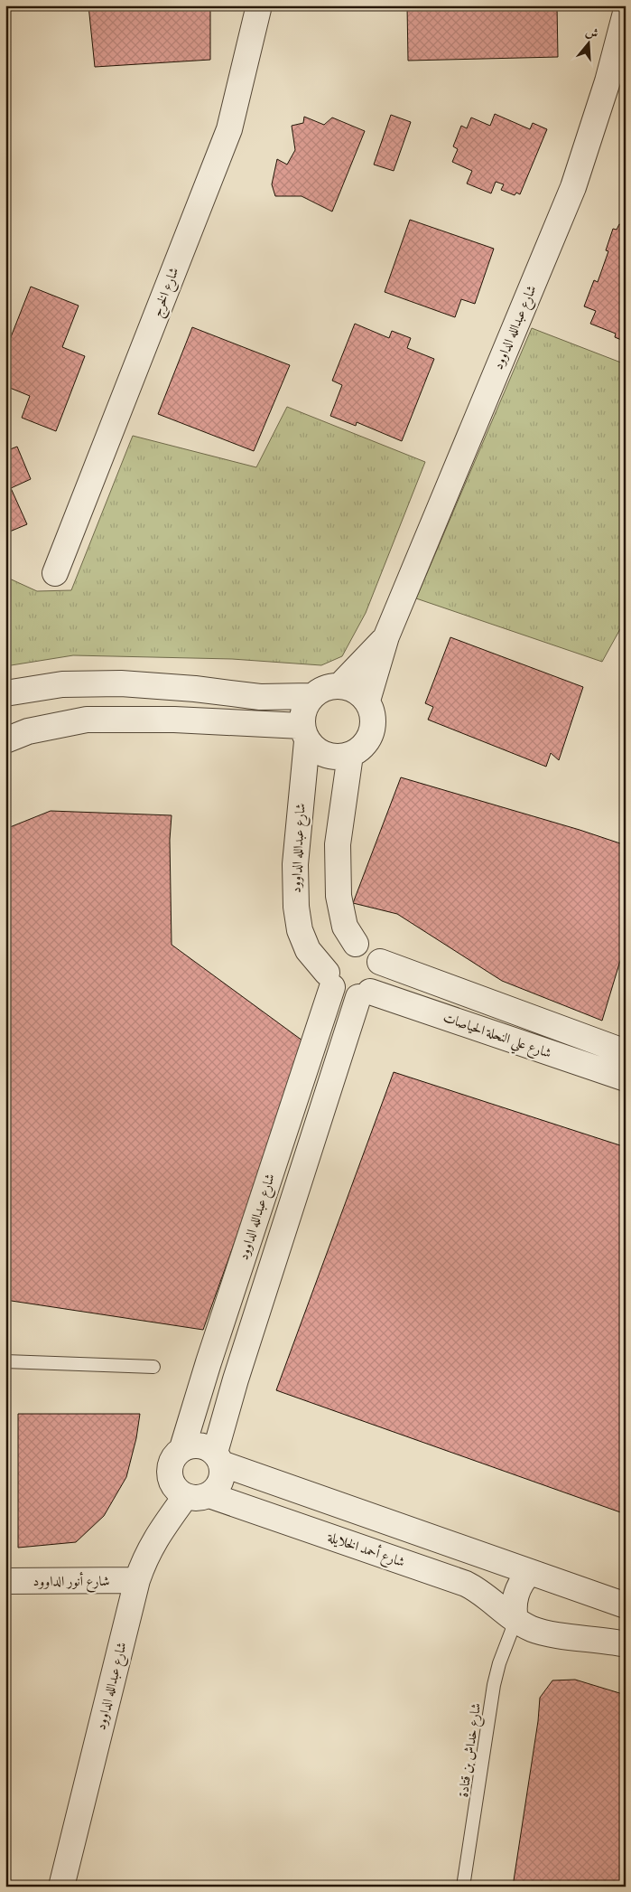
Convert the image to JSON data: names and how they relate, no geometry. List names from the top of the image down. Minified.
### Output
{"streets":{"street":["شارع الخرج","شارع عبدالله الداوود","شارع علي النحلة الحياصات","شارع أحمد الخلايلة","شارع أنور الداوود"],"lane":["شارع خداش بن قتادة"]},"crossings":[["شارع عبدالله الداوود","شارع علي النحلة الحياصات"],["شارع عبدالله الداوود","شارع أحمد الخلايلة"],["شارع عبدالله الداوود","شارع أنور الداوود"],["شارع أحمد الخلايلة","شارع خداش بن قتادة"]],"north":"top"}
